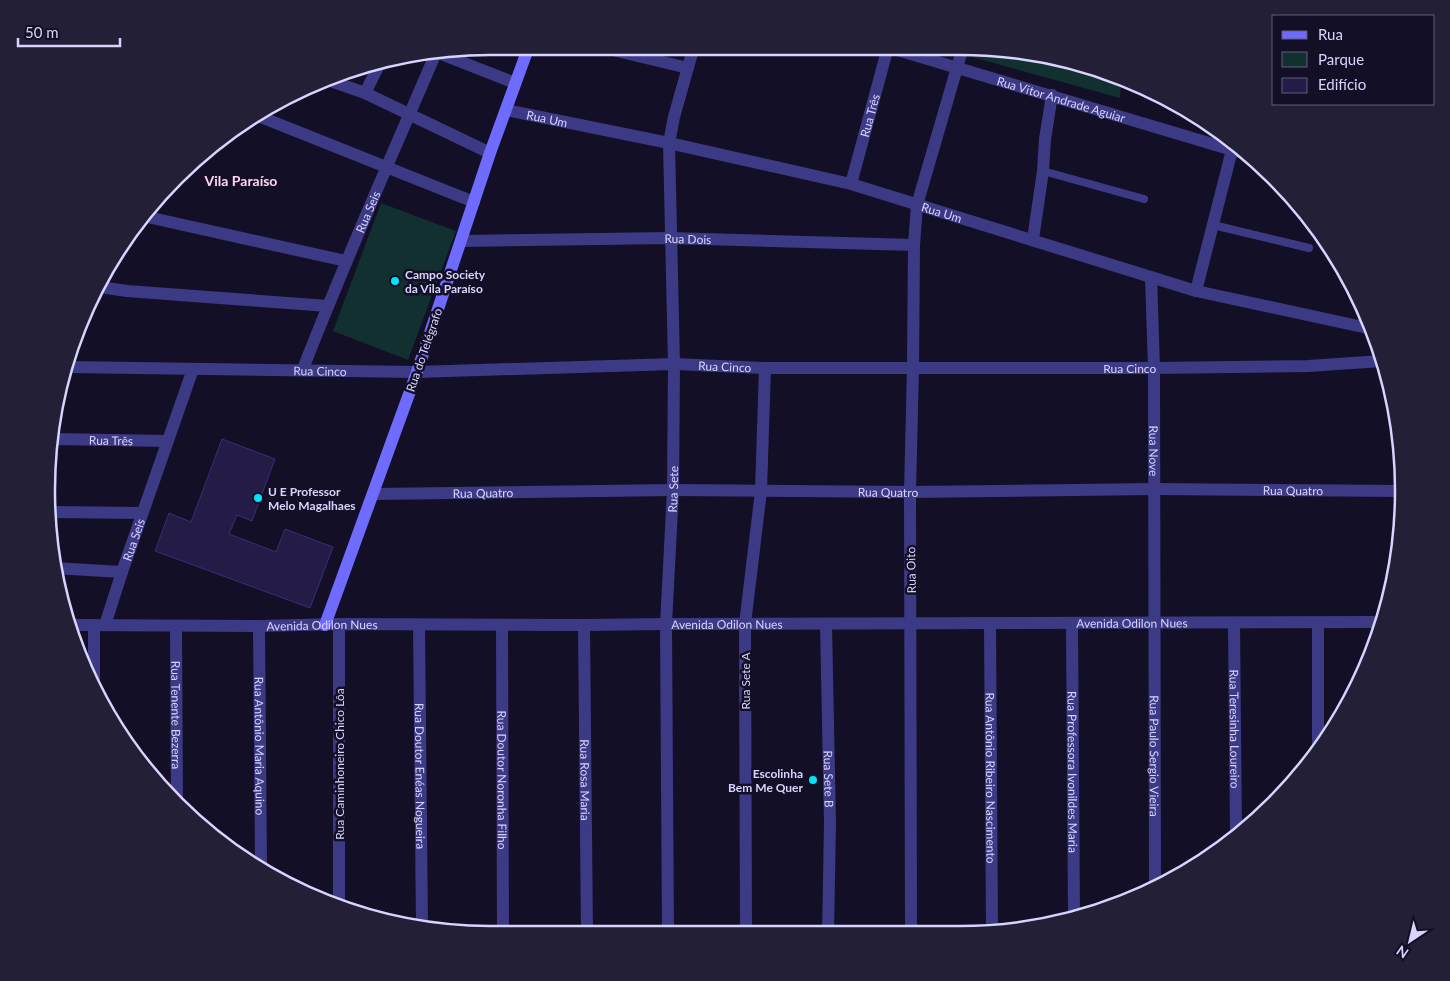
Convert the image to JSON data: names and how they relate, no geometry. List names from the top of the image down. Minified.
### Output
{"streets":{"street":["Rua Vitor Andrade Aguiar","Rua Três","Rua Um","Rua Seis","Rua Dois","Rua do Telégrafo","Rua Cinco","Rua Nove","Rua Sete","Rua Quatro","Rua Oito","Avenida Odilon Nues","Rua Sete A","Rua Tenente Bezerra","Rua Teresinha Loureiro","Rua Antônio Maria Aquino","Rua Paulo Sergio Vieira","Rua Caminhoneiro Chico Lôa","Rua Professora Ivonildes Maria","Rua Doutor Enéas Nogueira","Rua Antônio Ribeiro Nascimento","Rua Sete B","Rua Doutor Noronha Filho","Rua Rosa Maria"]},"crossings":[["Rua Três","Rua Um"],["Rua Três","Rua Seis"],["Rua Um","Rua do Telégrafo"],["Rua Um","Rua Nove"],["Rua Um","Rua Sete"],["Rua Um","Rua Oito"],["Rua Seis","Rua Cinco"],["Rua Seis","Avenida Odilon Nues"],["Rua Dois","Rua do Telégrafo"],["Rua Dois","Rua Sete"],["Rua Dois","Rua Oito"],["Rua do Telégrafo","Rua Cinco"],["Rua do Telégrafo","Rua Quatro"],["Rua do Telégrafo","Avenida Odilon Nues"],["Rua Cinco","Rua Nove"],["Rua Cinco","Rua Sete"],["Rua Cinco","Rua Oito"],["Rua Cinco","Rua Sete A"],["Rua Nove","Rua Quatro"],["Rua Nove","Avenida Odilon Nues"],["Rua Nove","Rua Paulo Sergio Vieira"],["Rua Sete","Rua Quatro"],["Rua Sete","Avenida Odilon Nues"],["Rua Quatro","Rua Oito"],["Rua Quatro","Rua Sete A"],["Rua Oito","Avenida Odilon Nues"],["Avenida Odilon Nues","Rua Sete A"],["Avenida Odilon Nues","Rua Tenente Bezerra"],["Avenida Odilon Nues","Rua Teresinha Loureiro"],["Avenida Odilon Nues","Rua Antônio Maria Aquino"],["Avenida Odilon Nues","Rua Paulo Sergio Vieira"],["Avenida Odilon Nues","Rua Caminhoneiro Chico Lôa"],["Avenida Odilon Nues","Rua Professora Ivonildes Maria"],["Avenida Odilon Nues","Rua Doutor Enéas Nogueira"],["Avenida Odilon Nues","Rua Antônio Ribeiro Nascimento"],["Avenida Odilon Nues","Rua Sete B"],["Avenida Odilon Nues","Rua Doutor Noronha Filho"],["Avenida Odilon Nues","Rua Rosa Maria"]],"districts":["Vila Paraíso"],"places":["Campo Society da Vila Paraíso","U E Professor Melo Magalhaes","Escolinha Bem Me Quer"],"legend":["Rua","Parque","Edifício"],"scale_bar":"50 m","north":"bottom left"}
